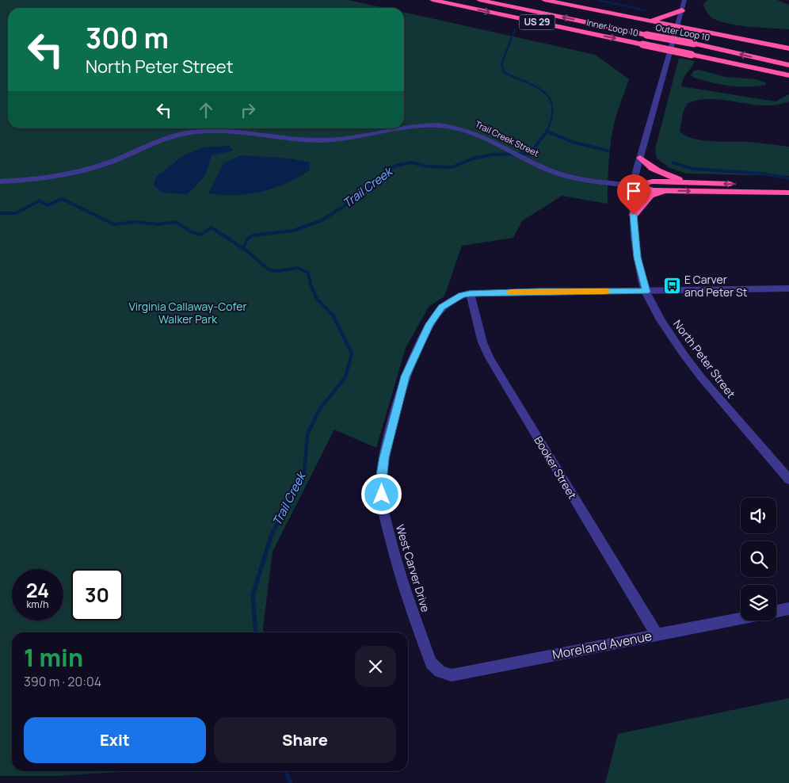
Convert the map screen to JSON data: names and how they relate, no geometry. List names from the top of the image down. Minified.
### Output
{"streets":{"highway":["US 29","Inner Loop 10","Outer Loop 10"],"street":["Trail Creek Street","North Peter Street","Booker Street","West Carver Drive","Moreland Avenue"]},"crossings":[["Trail Creek Street","North Peter Street"],["North Peter Street","West Carver Drive"],["Booker Street","West Carver Drive"],["Booker Street","Moreland Avenue"],["West Carver Drive","Moreland Avenue"]],"water":["Trail Creek"],"parks":["Virginia Callaway-Cofer Walker Park"],"places":{"bus stop":["E Carver and Peter St"]},"page":{"turn":["300 m","North Peter Street"],"speed":"24 km/h","limit":"30","heading":["1 min","390 m · 20:04"],"buttons":["Exit","Share"]}}
